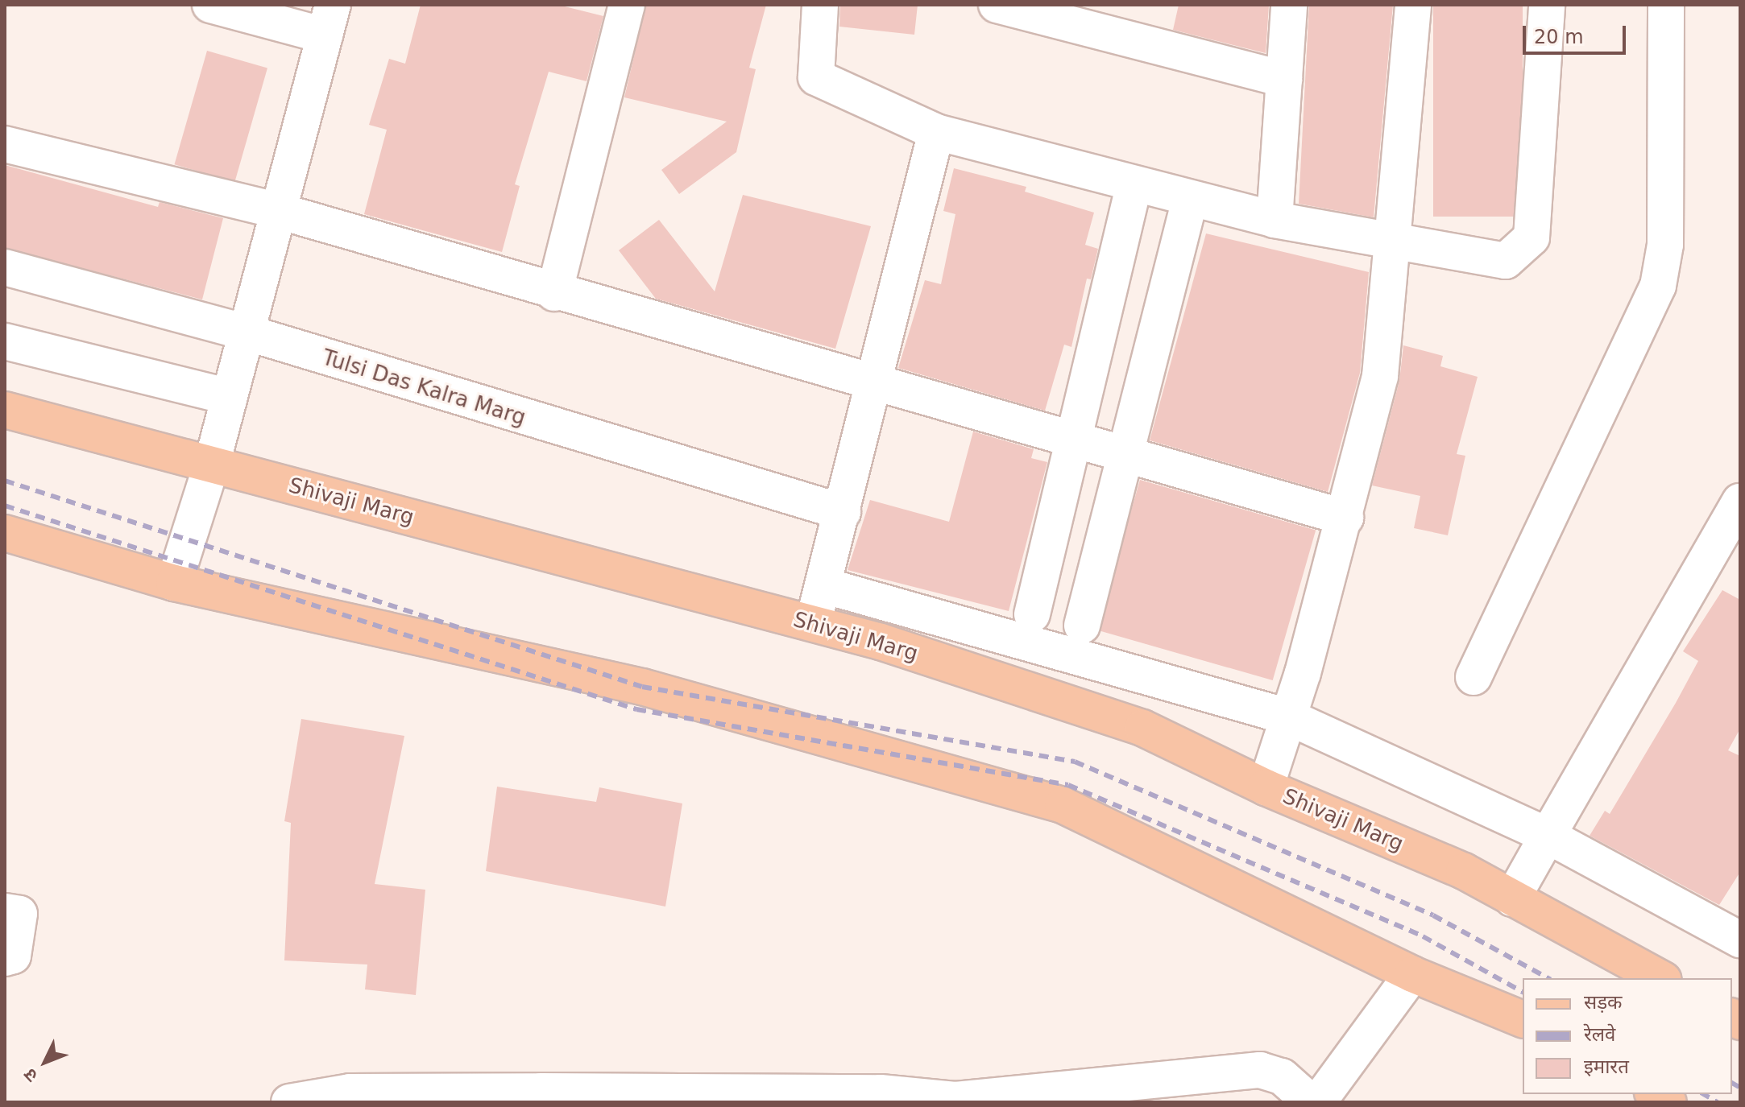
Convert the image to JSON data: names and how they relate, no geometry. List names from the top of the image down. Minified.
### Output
{"streets":{"main road":["Shivaji Marg"],"street":["Tulsi Das Kalra Marg"]},"legend":["सड़क","रेलवे","इमारत"],"scale_bar":"20 m","north":"bottom left"}
